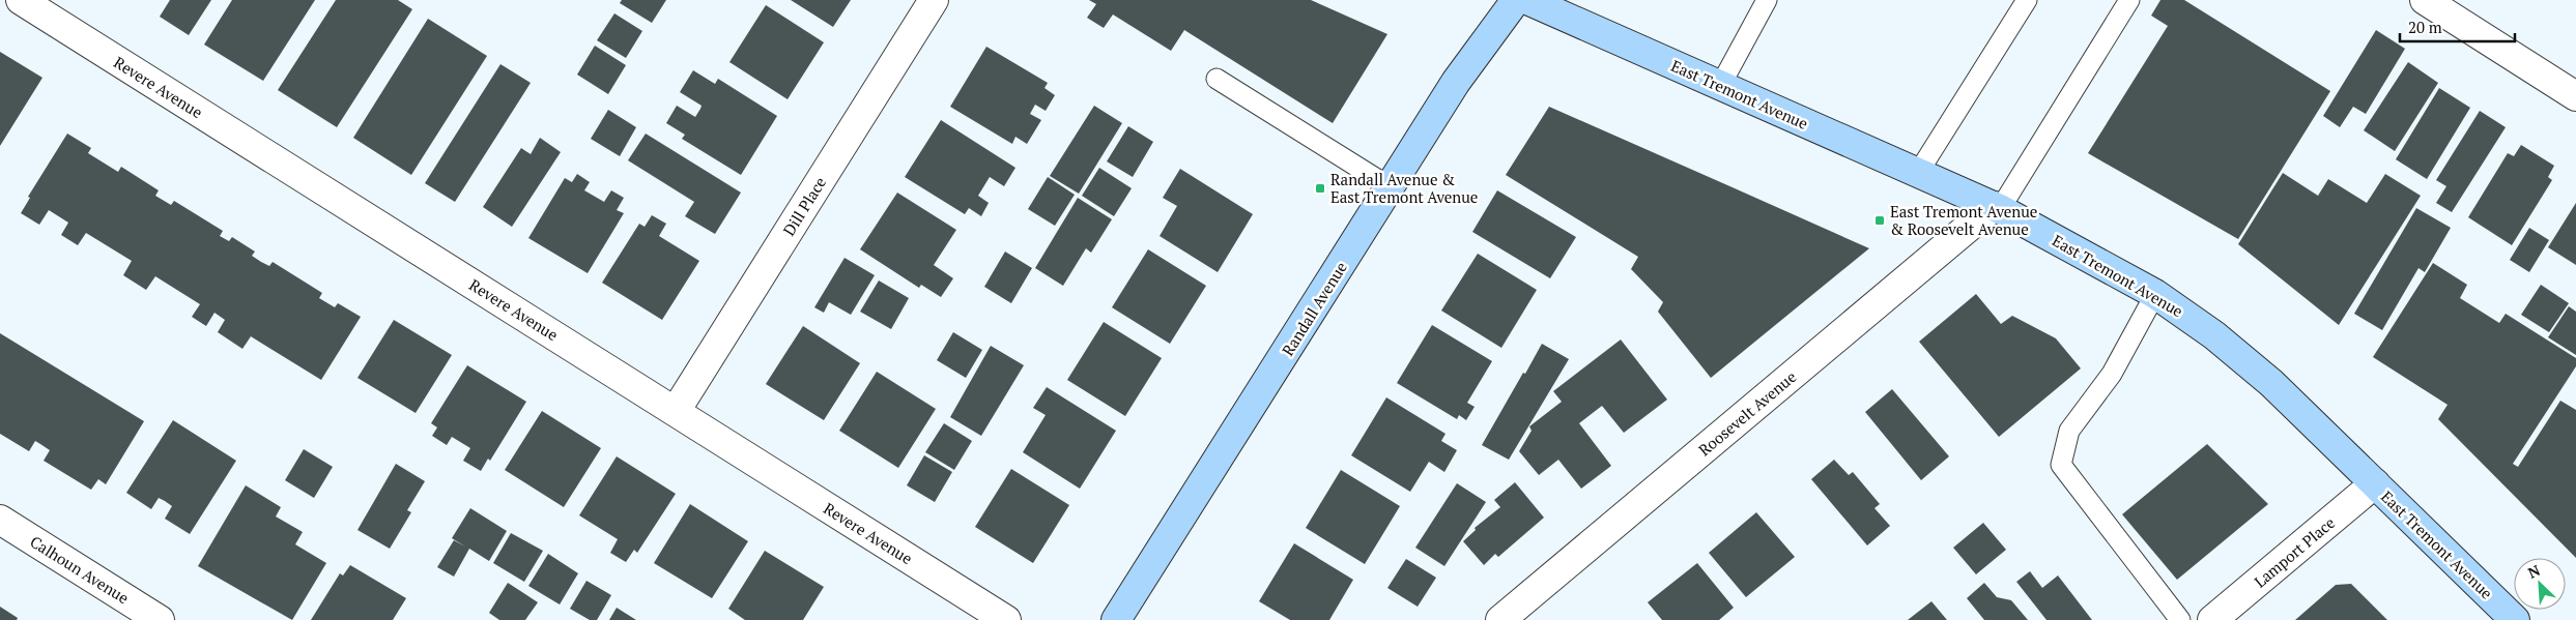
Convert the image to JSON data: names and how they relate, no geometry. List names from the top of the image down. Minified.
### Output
{"streets":{"main road":["East Tremont Avenue","Randall Avenue"],"street":["Revere Avenue","Dill Place","Roosevelt Avenue","Lamport Place","Calhoun Avenue"]},"crossings":[["Revere Avenue","Dill Place"],["East Tremont Avenue","Roosevelt Avenue"],["East Tremont Avenue","Lamport Place"]],"places":{"transit":["Randall Avenue & East Tremont Avenue","East Tremont Avenue & Roosevelt Avenue"]},"scale_bar":"20 m","north":"top left"}
